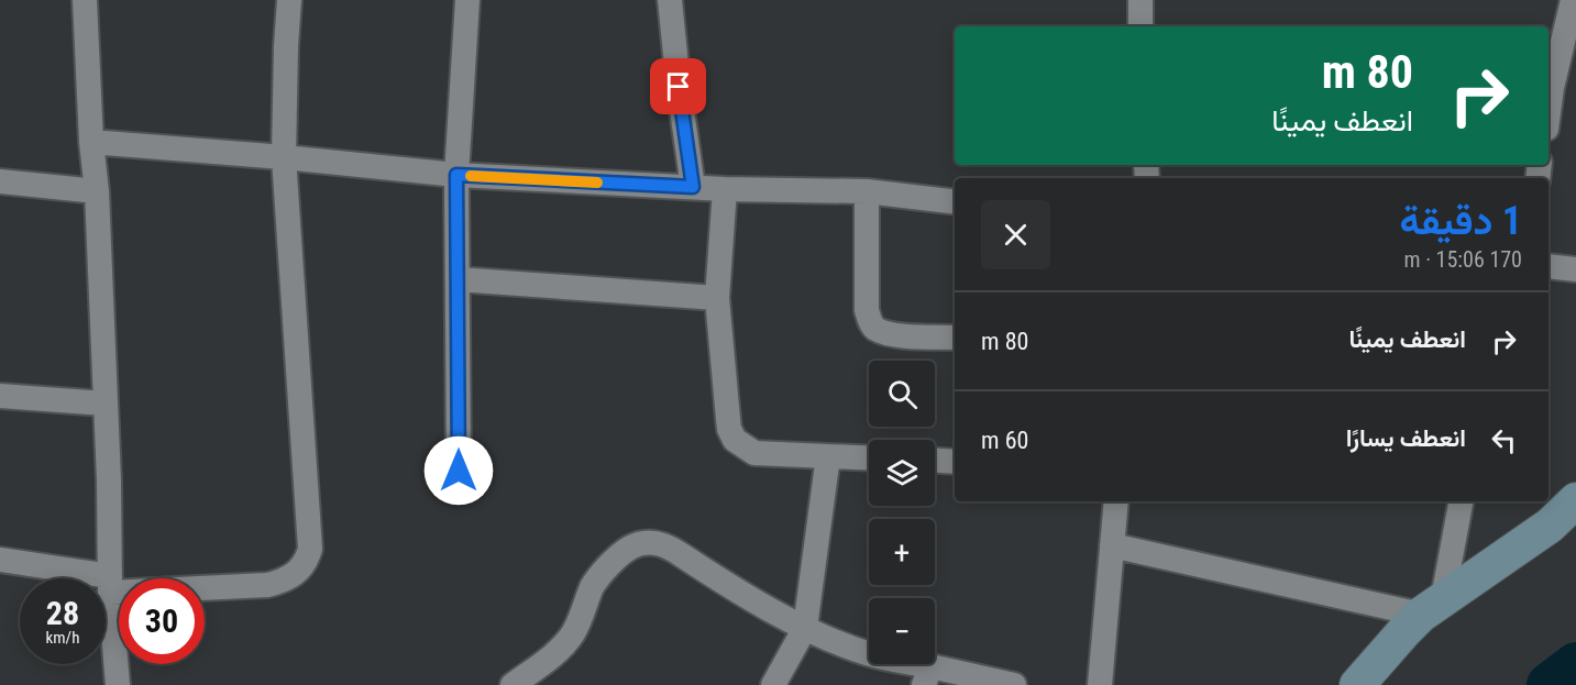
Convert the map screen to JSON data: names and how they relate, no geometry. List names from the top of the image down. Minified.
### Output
{"page":{"turn":["80 m","انعطف يمينًا"],"heading":["1 دقيقة","170 m · 15:06"],"list":[{"name":"انعطف يمينًا","value":"80 m"},{"name":"انعطف يسارًا","value":"60 m"}],"map_buttons":["+","−"],"speed":"28 km/h","limit":"30"}}
